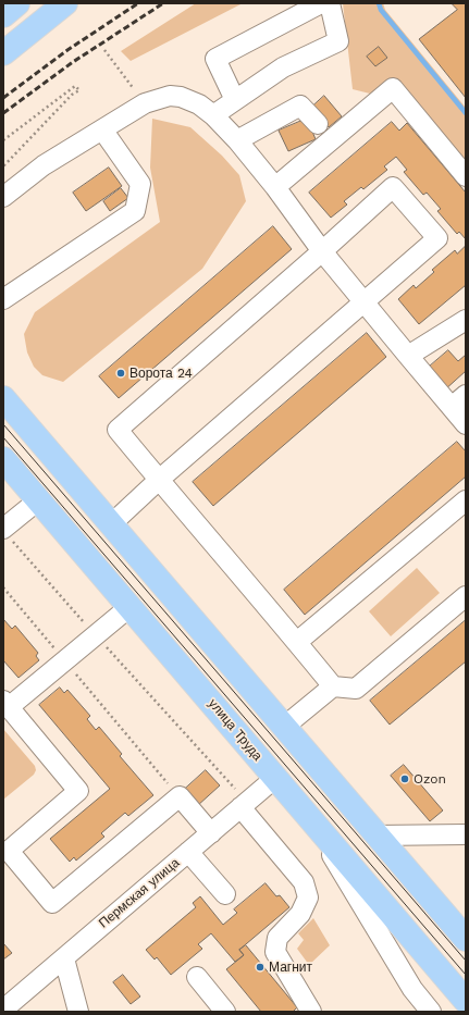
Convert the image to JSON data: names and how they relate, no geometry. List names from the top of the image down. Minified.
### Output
{"streets":{"main road":["улица Труда"],"street":["Пермская улица"]},"crossings":[["улица Труда","Пермская улица"]],"places":["Ворота 24","Ozon","Магнит"]}
